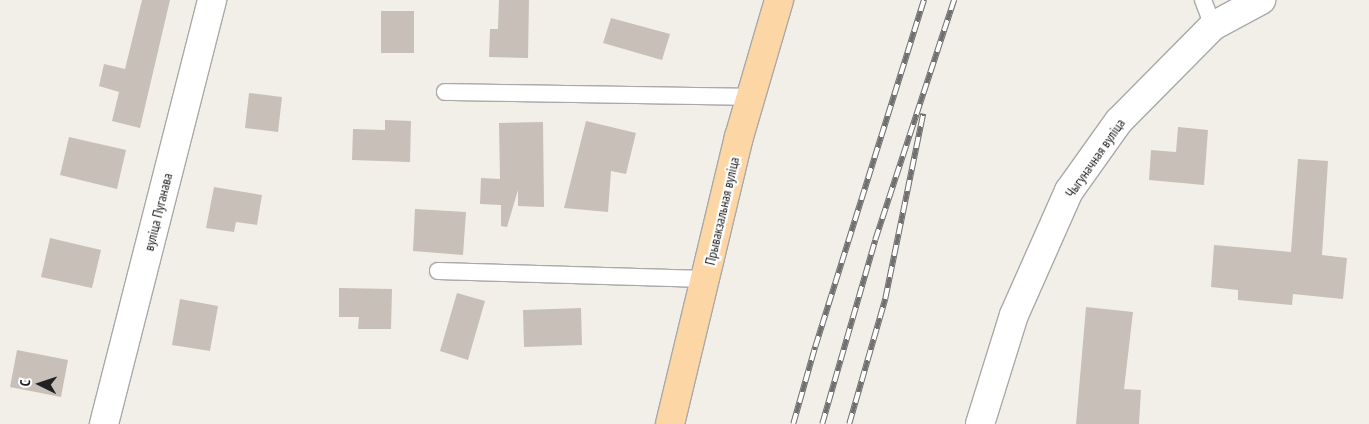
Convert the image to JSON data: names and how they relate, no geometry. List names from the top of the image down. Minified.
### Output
{"streets":{"main road":["Прывакзальная вуліца"],"street":["Чыгуначная вуліца","вуліца Пуганава"]},"north":"left"}
